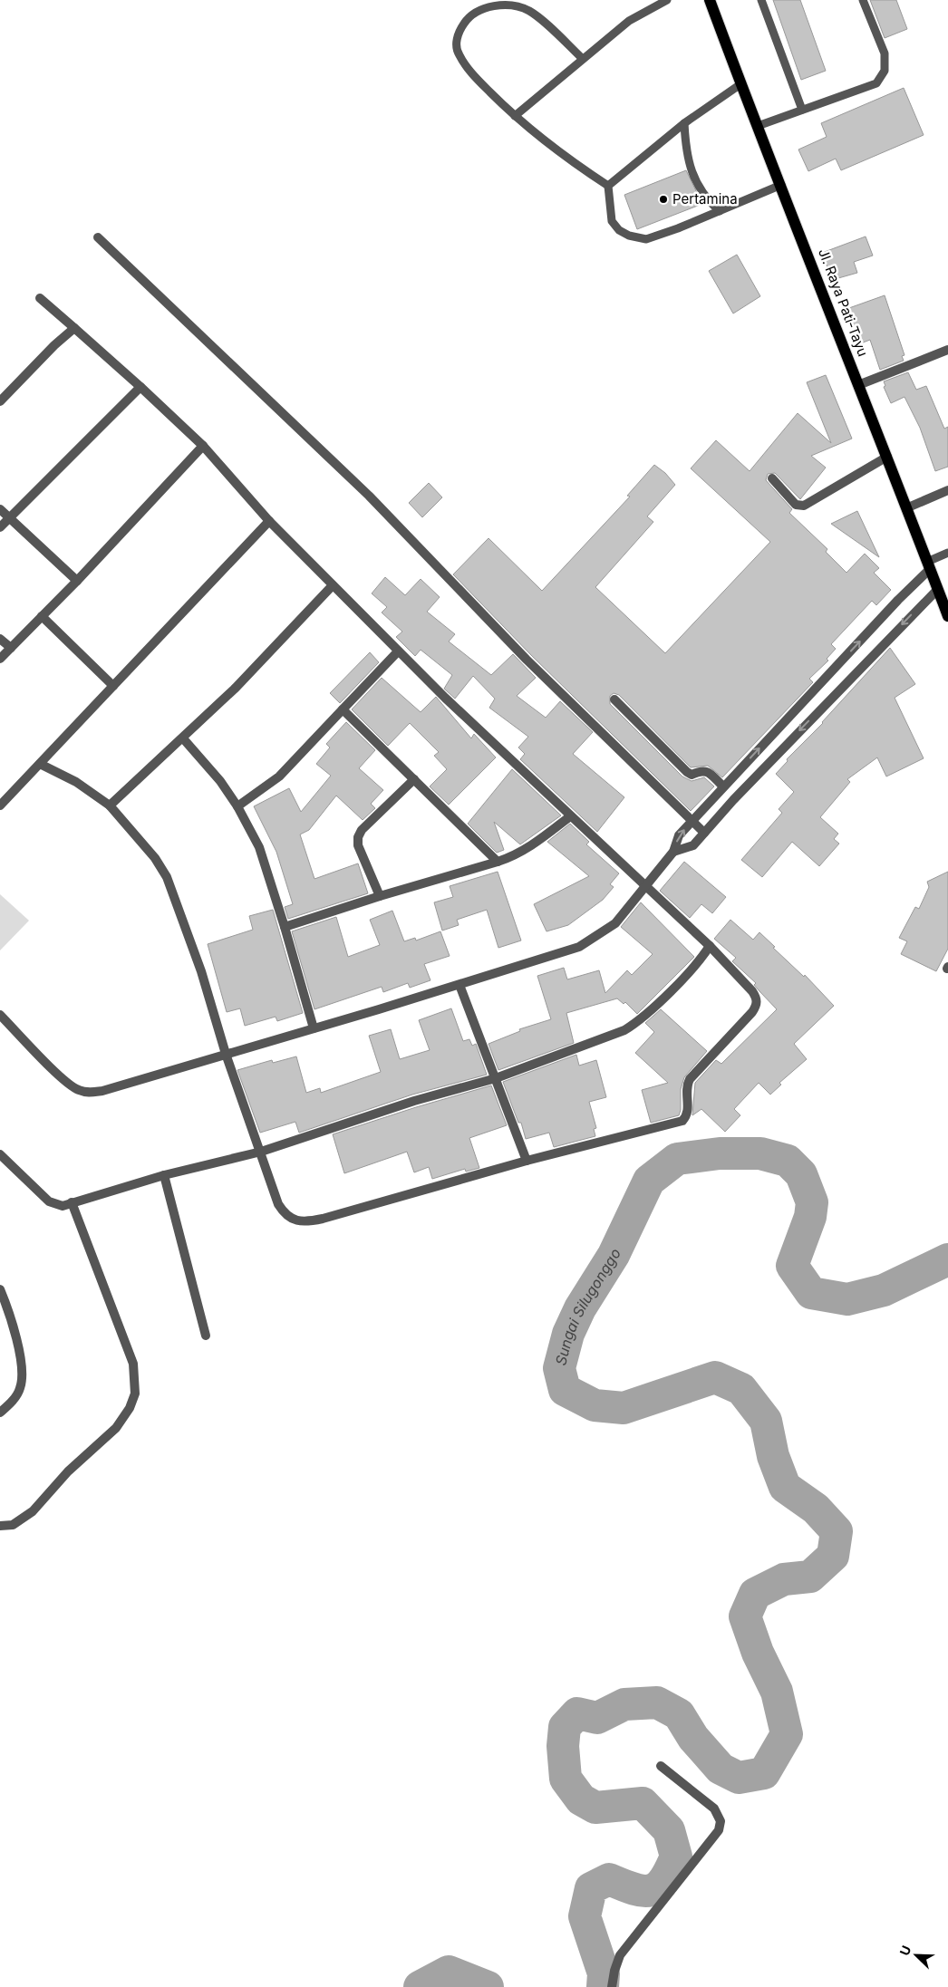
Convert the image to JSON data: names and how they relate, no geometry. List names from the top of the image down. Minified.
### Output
{"streets":{"main road":["Jl. Raya Pati-Tayu"]},"water":["Sungai Silugonggo"],"places":["Pertamina"],"north":"top left"}
